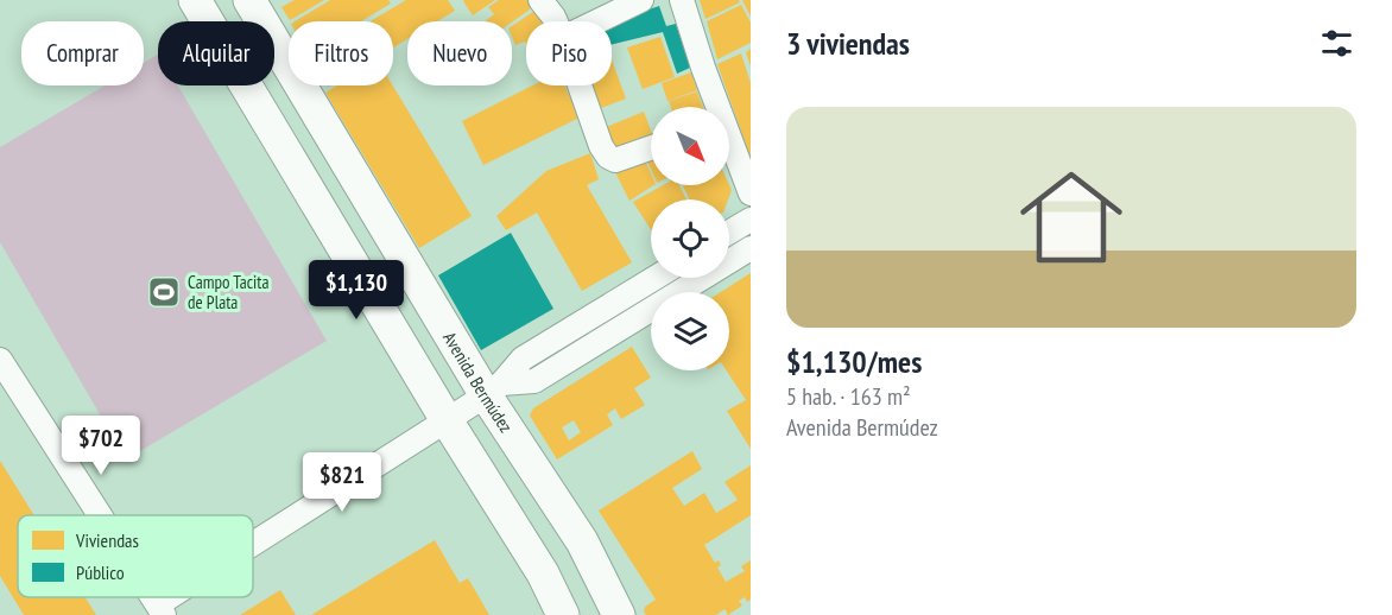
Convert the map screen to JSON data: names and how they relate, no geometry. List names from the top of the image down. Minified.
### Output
{"streets":{"street":["Avenida Bermúdez"]},"places":{"sports":["Campo Tacita de Plata"]},"legend":["Viviendas","Público"],"north":"bottom right","page":{"heading":"3 viviendas","chip":["Comprar","Alquilar","Filtros","Nuevo","Piso"],"list":[{"name":"$1,130/mes","note":"5 hab. · 163 m² · Avenida Bermúdez"}],"price":["$1,130","$702","$821"]}}
